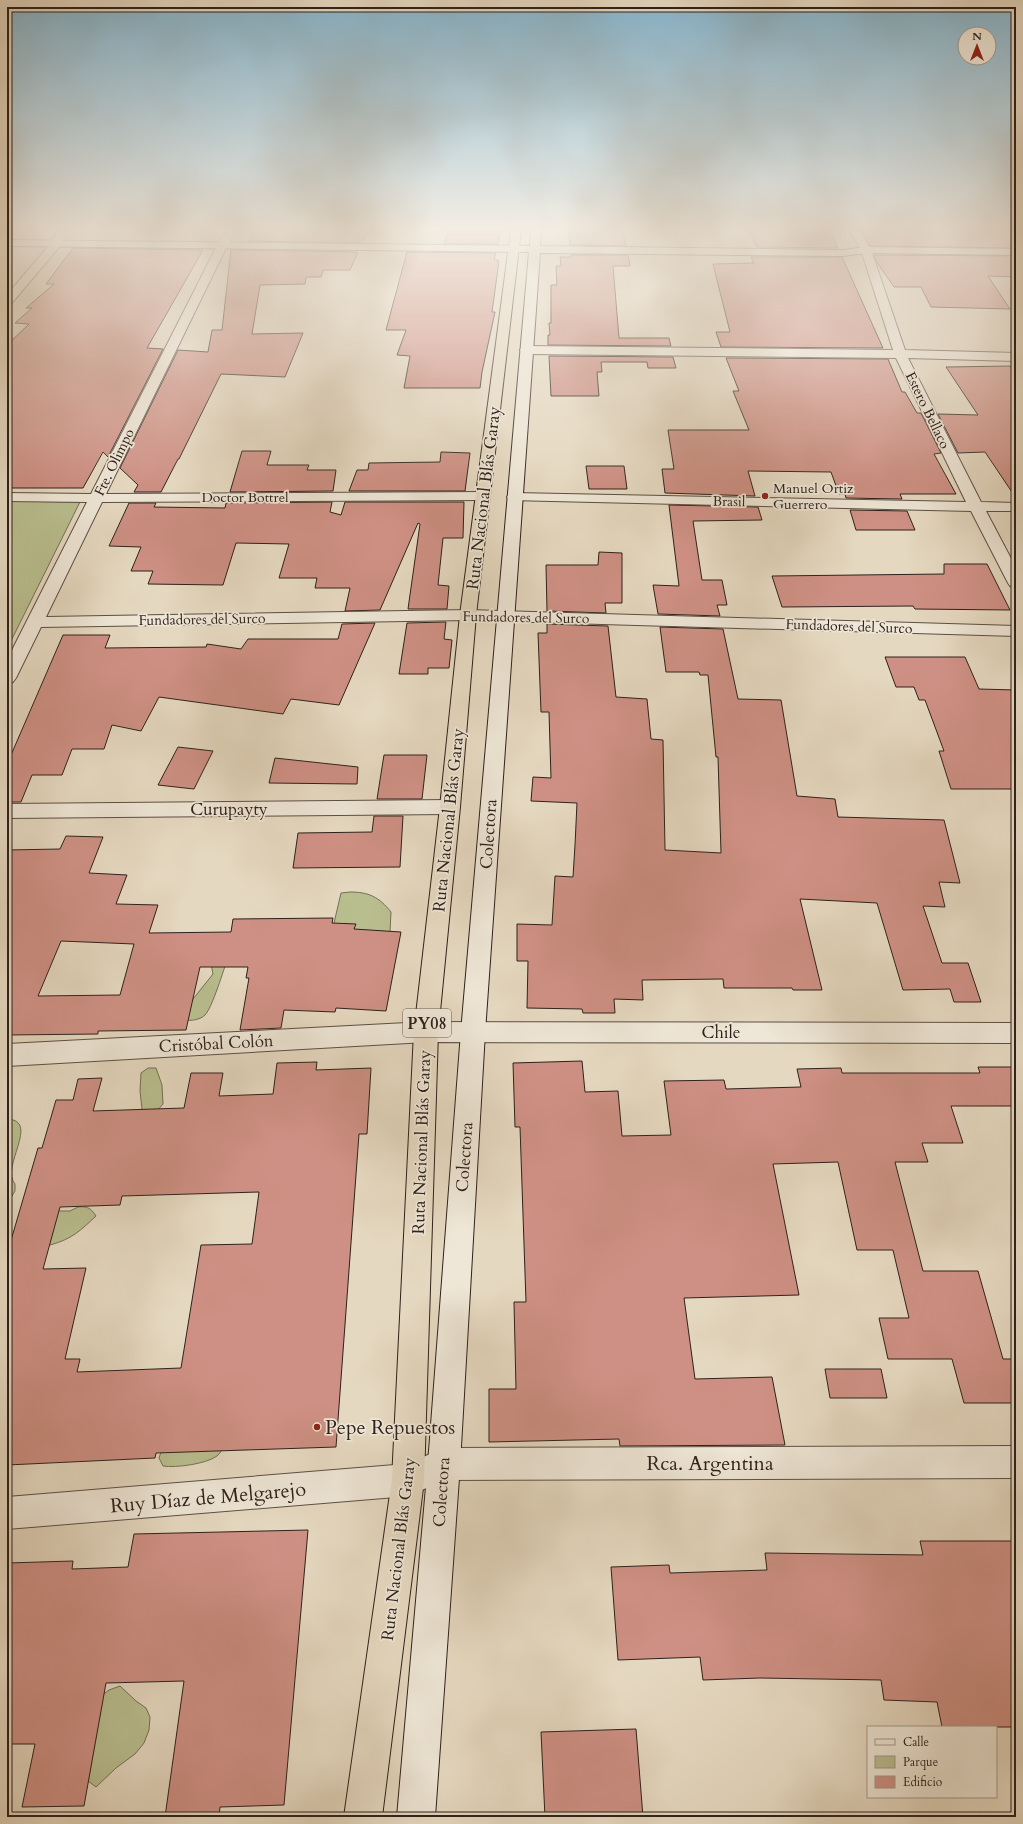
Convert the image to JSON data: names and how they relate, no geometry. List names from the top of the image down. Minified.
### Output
{"streets":{"highway":["Ruta Nacional Blás Garay","PY08"],"street":["Estero Bellaco","Fte. Olimpo","Doctor Bottrel","Brasil","Fundadores del Surco","Curupayty","Colectora","Chile","Cristóbal Colón","Rca. Argentina","Ruy Díaz de Melgarejo"]},"crossings":[["Estero Bellaco","Brasil"],["Fte. Olimpo","Doctor Bottrel"],["Fte. Olimpo","Fundadores del Surco"],["Doctor Bottrel","Ruta Nacional Blás Garay"],["Ruta Nacional Blás Garay","Fundadores del Surco"],["Ruta Nacional Blás Garay","Curupayty"],["Ruta Nacional Blás Garay","Chile"],["Ruta Nacional Blás Garay","Cristóbal Colón"],["Ruta Nacional Blás Garay","Rca. Argentina"],["Ruta Nacional Blás Garay","Ruy Díaz de Melgarejo"],["Brasil","Colectora"],["Fundadores del Surco","Colectora"],["Colectora","Chile"],["Colectora","Rca. Argentina"],["Chile","Cristóbal Colón"],["Rca. Argentina","Ruy Díaz de Melgarejo"]],"places":["Manuel Ortiz Guerrero","Pepe Repuestos"],"legend":["Calle","Parque","Edificio"],"north":"top"}
